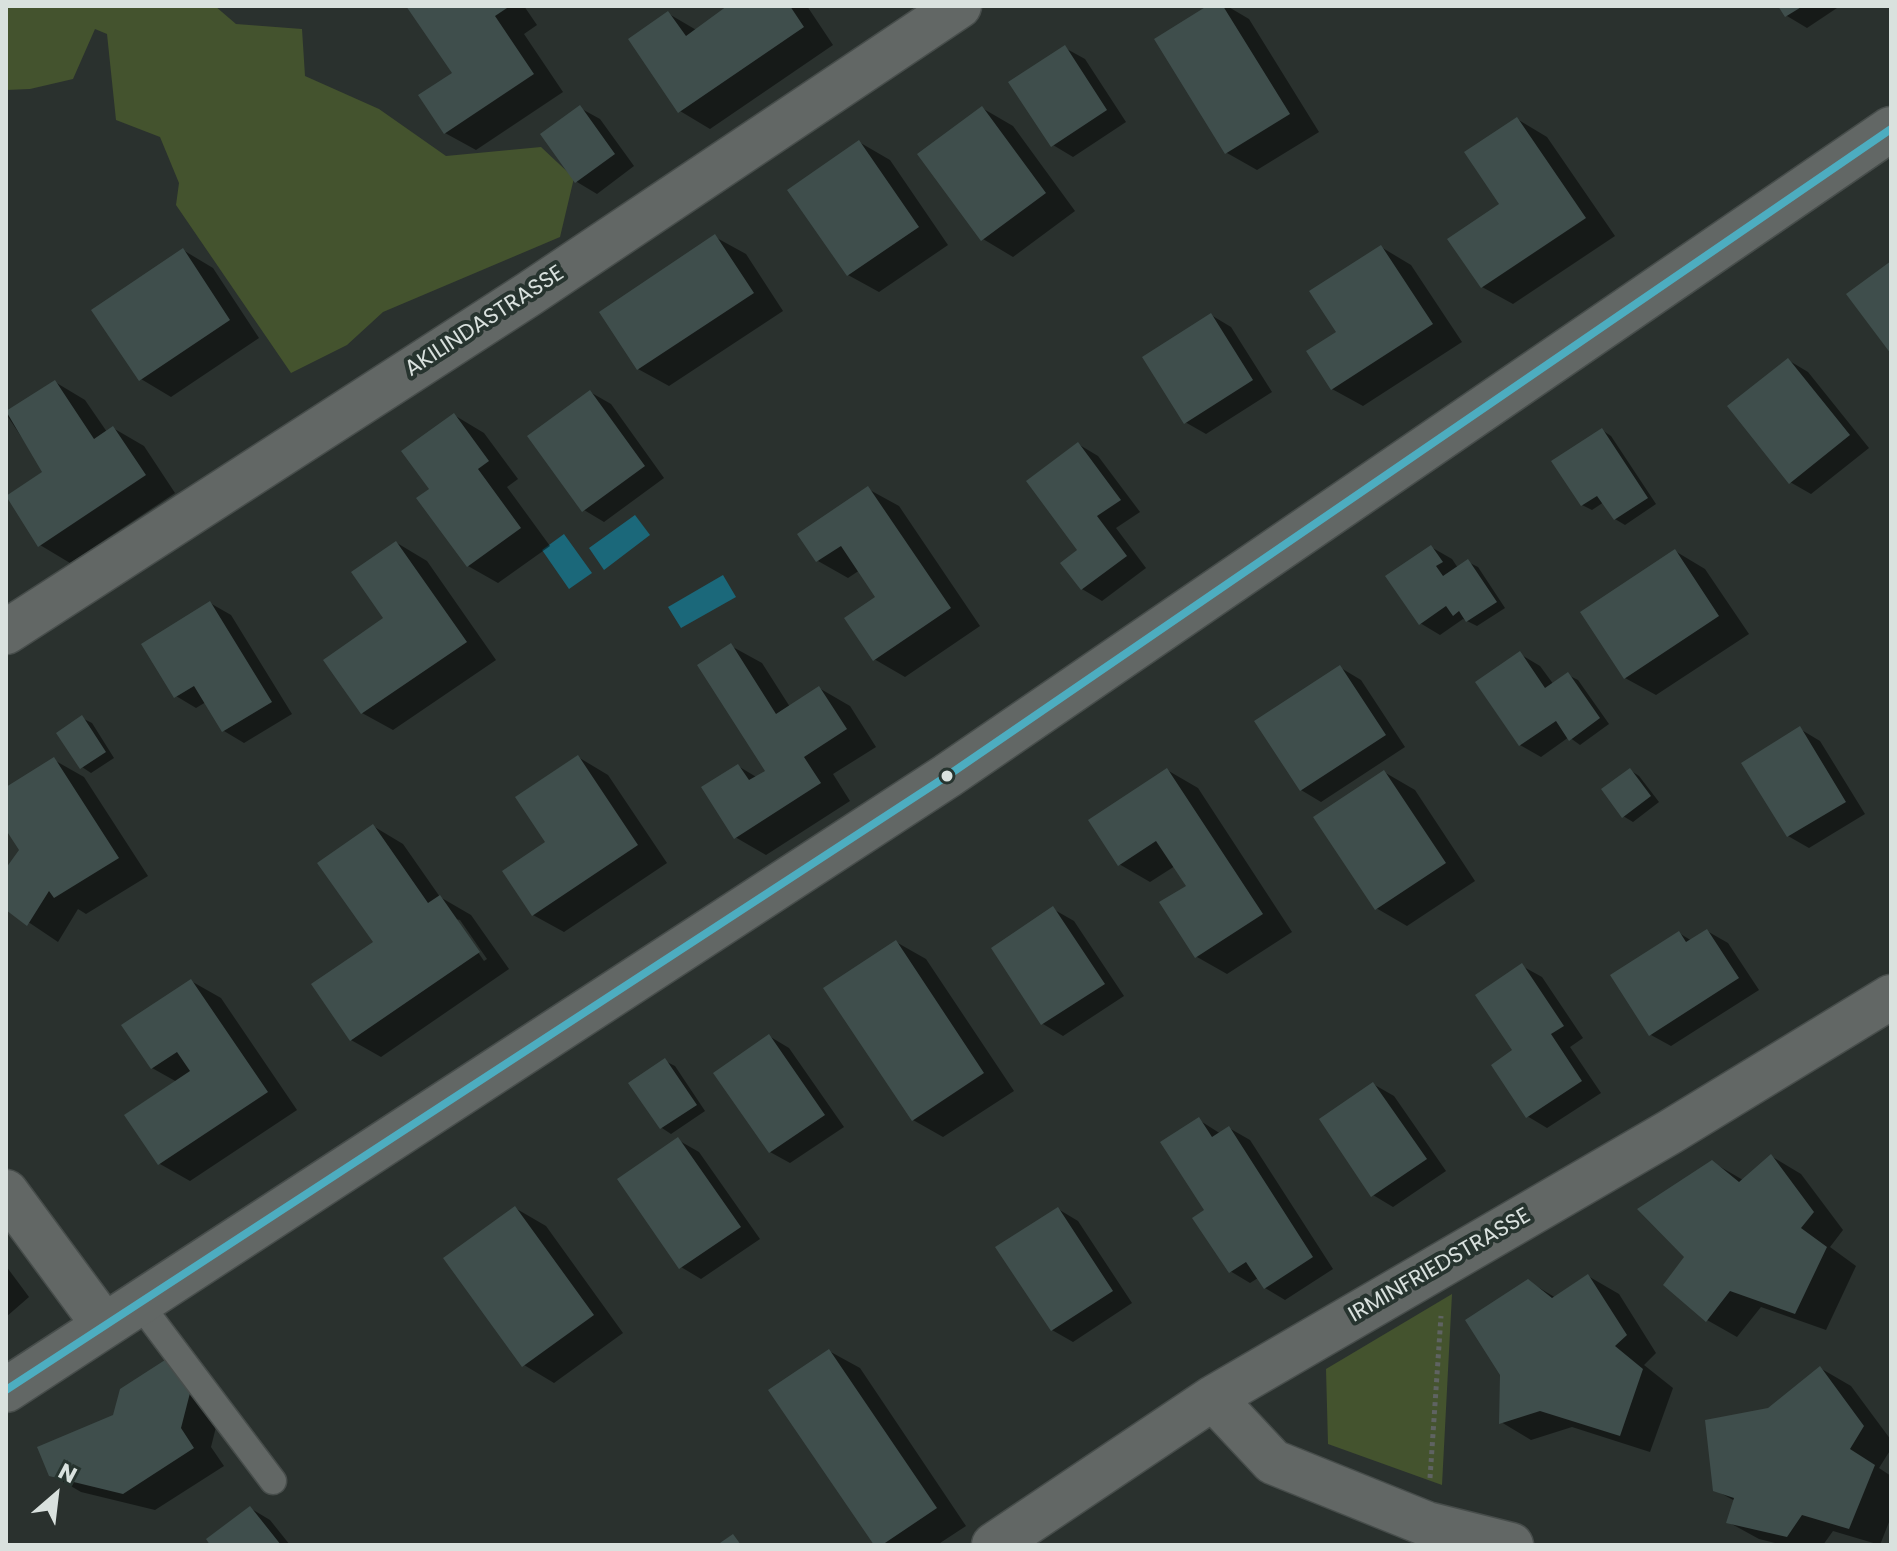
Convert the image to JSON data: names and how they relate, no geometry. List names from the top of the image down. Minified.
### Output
{"streets":{"street":["AKILINDASTRASSE","IRMINFRIEDSTRASSE"]},"north":"top right"}
